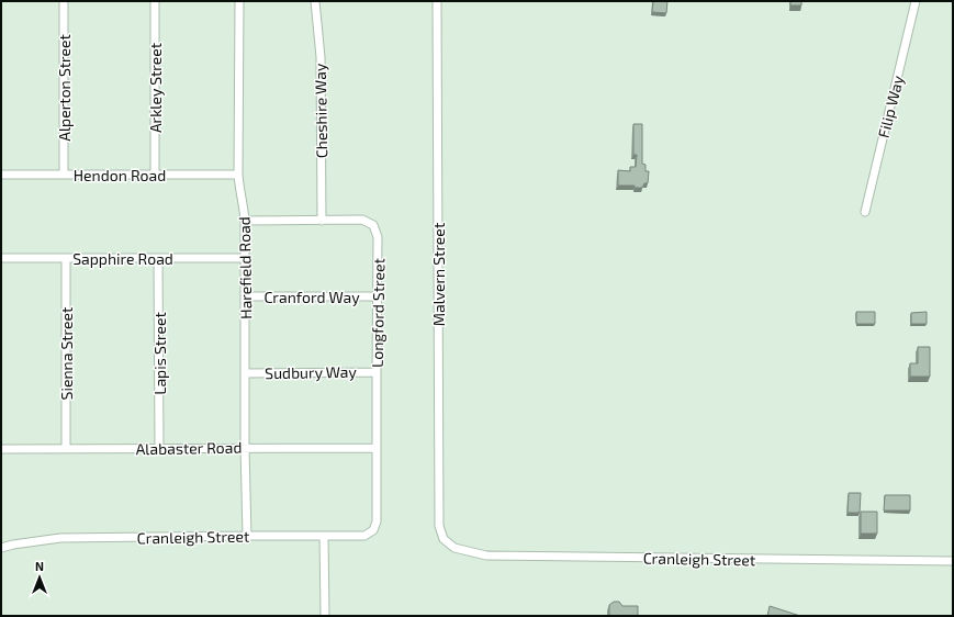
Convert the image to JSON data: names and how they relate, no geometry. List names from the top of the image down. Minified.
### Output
{"streets":{"street":["Alperton Street","Arkley Street","Filip Way","Cheshire Way","Hendon Road","Sapphire Road","Harefield Road","Malvern Street","Cranford Way","Longford Street","Sienna Street","Lapis Street","Sudbury Way","Alabaster Road","Cranleigh Street"]},"crossings":[["Alperton Street","Hendon Road"],["Arkley Street","Hendon Road"],["Cheshire Way","Longford Street"],["Hendon Road","Harefield Road"],["Sapphire Road","Harefield Road"],["Sapphire Road","Sienna Street"],["Sapphire Road","Lapis Street"],["Harefield Road","Cranford Way"],["Harefield Road","Longford Street"],["Harefield Road","Sudbury Way"],["Harefield Road","Alabaster Road"],["Harefield Road","Cranleigh Street"],["Malvern Street","Cranleigh Street"],["Cranford Way","Longford Street"],["Longford Street","Sudbury Way"],["Longford Street","Alabaster Road"],["Longford Street","Cranleigh Street"],["Sienna Street","Alabaster Road"],["Lapis Street","Alabaster Road"]],"north":"top"}
